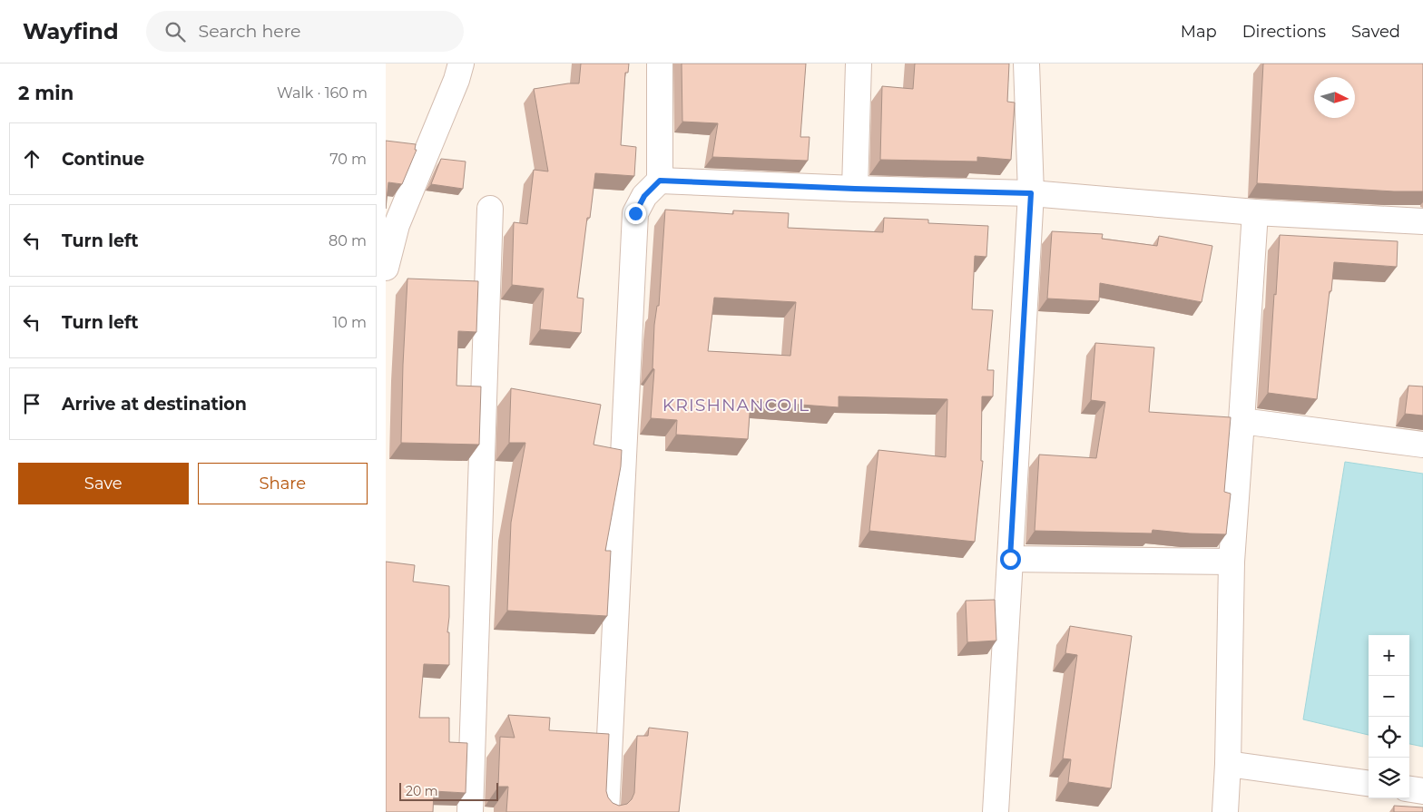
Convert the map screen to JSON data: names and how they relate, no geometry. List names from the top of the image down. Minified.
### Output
{"districts":["KRISHNANCOIL"],"scale_bar":"20 m","north":"right","page":{"header":"Wayfind","search":"Search here","nav":["Map","Directions","Saved"],"heading":["2 min","Walk · 160 m"],"list":[["Continue","70 m"],["Turn left","80 m"],["Turn left","10 m"],"Arrive at destination"],"buttons":["Save","Share"],"map_buttons":["+","−"],"scale":"20 m"}}
